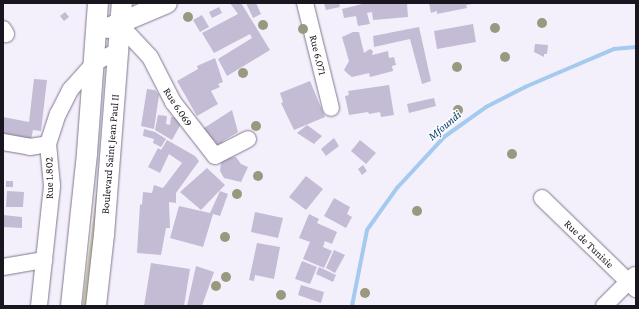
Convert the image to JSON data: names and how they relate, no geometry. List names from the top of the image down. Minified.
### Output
{"streets":{"main road":["Boulevard Saint Jean Paul II"],"street":["Rue 6.071","Rue 6.069","Rue 1.802","Rue de Tunisie"]},"crossings":[["Rue 6.069","Boulevard Saint Jean Paul II"],["Boulevard Saint Jean Paul II","Rue 1.802"]],"water":["Mfoundi"]}
